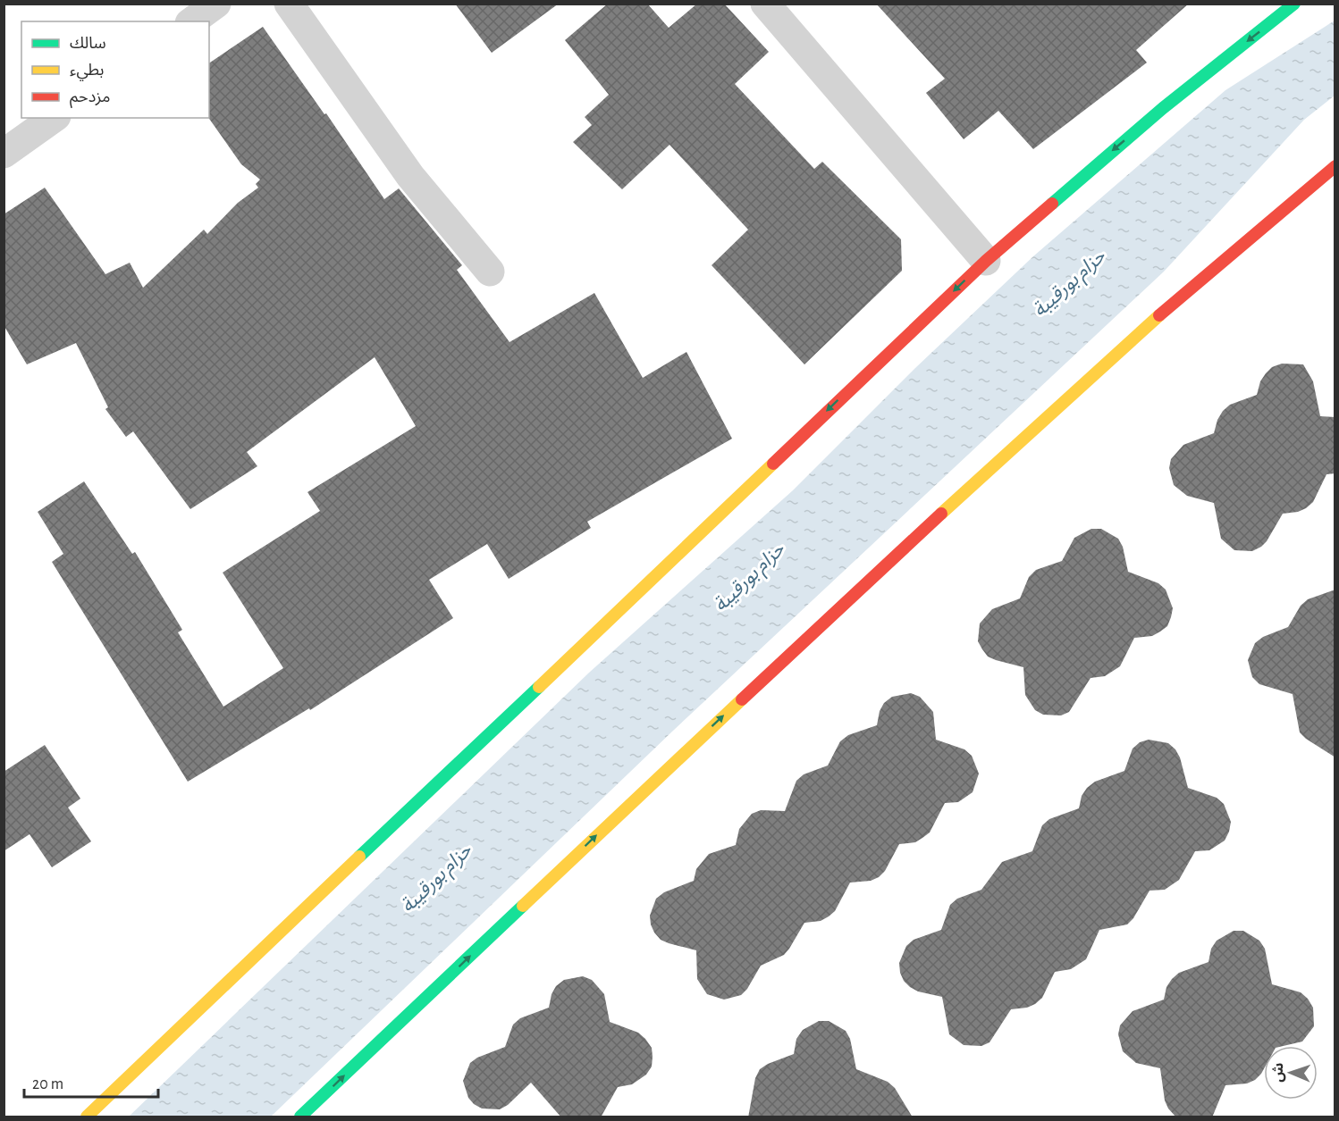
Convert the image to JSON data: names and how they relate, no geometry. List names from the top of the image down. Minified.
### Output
{"water":["حزام بورقيبة"],"legend":["سالك","بطيء","مزدحم"],"scale_bar":"20 m","north":"left"}
